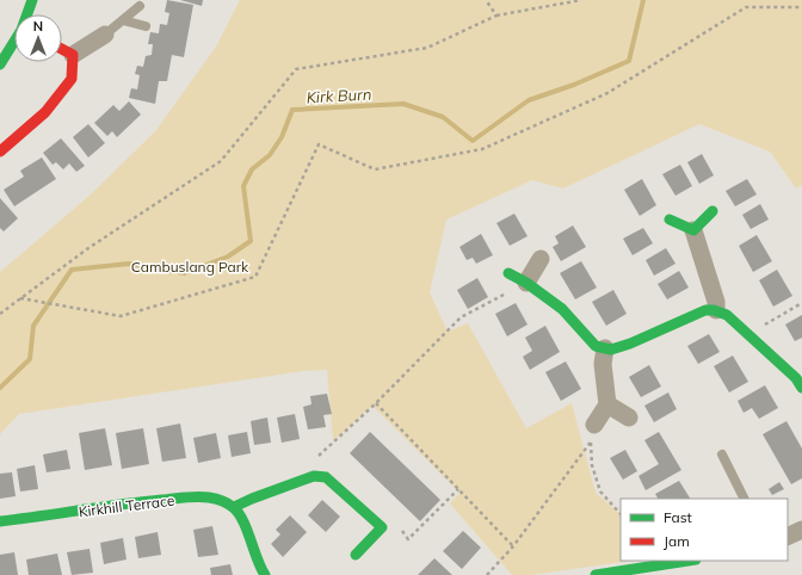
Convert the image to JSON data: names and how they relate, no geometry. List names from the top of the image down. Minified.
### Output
{"streets":{"street":["Kirkhill Terrace"]},"water":["Kirk Burn"],"parks":["Cambuslang Park"],"legend":["Fast","Jam"],"north":"top"}
